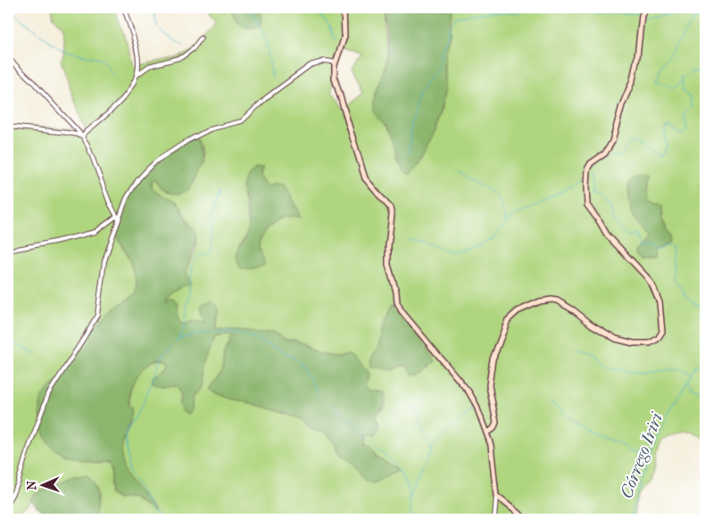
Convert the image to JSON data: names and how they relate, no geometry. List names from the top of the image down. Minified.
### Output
{"water":["Córrego Iriri"],"north":"left"}
